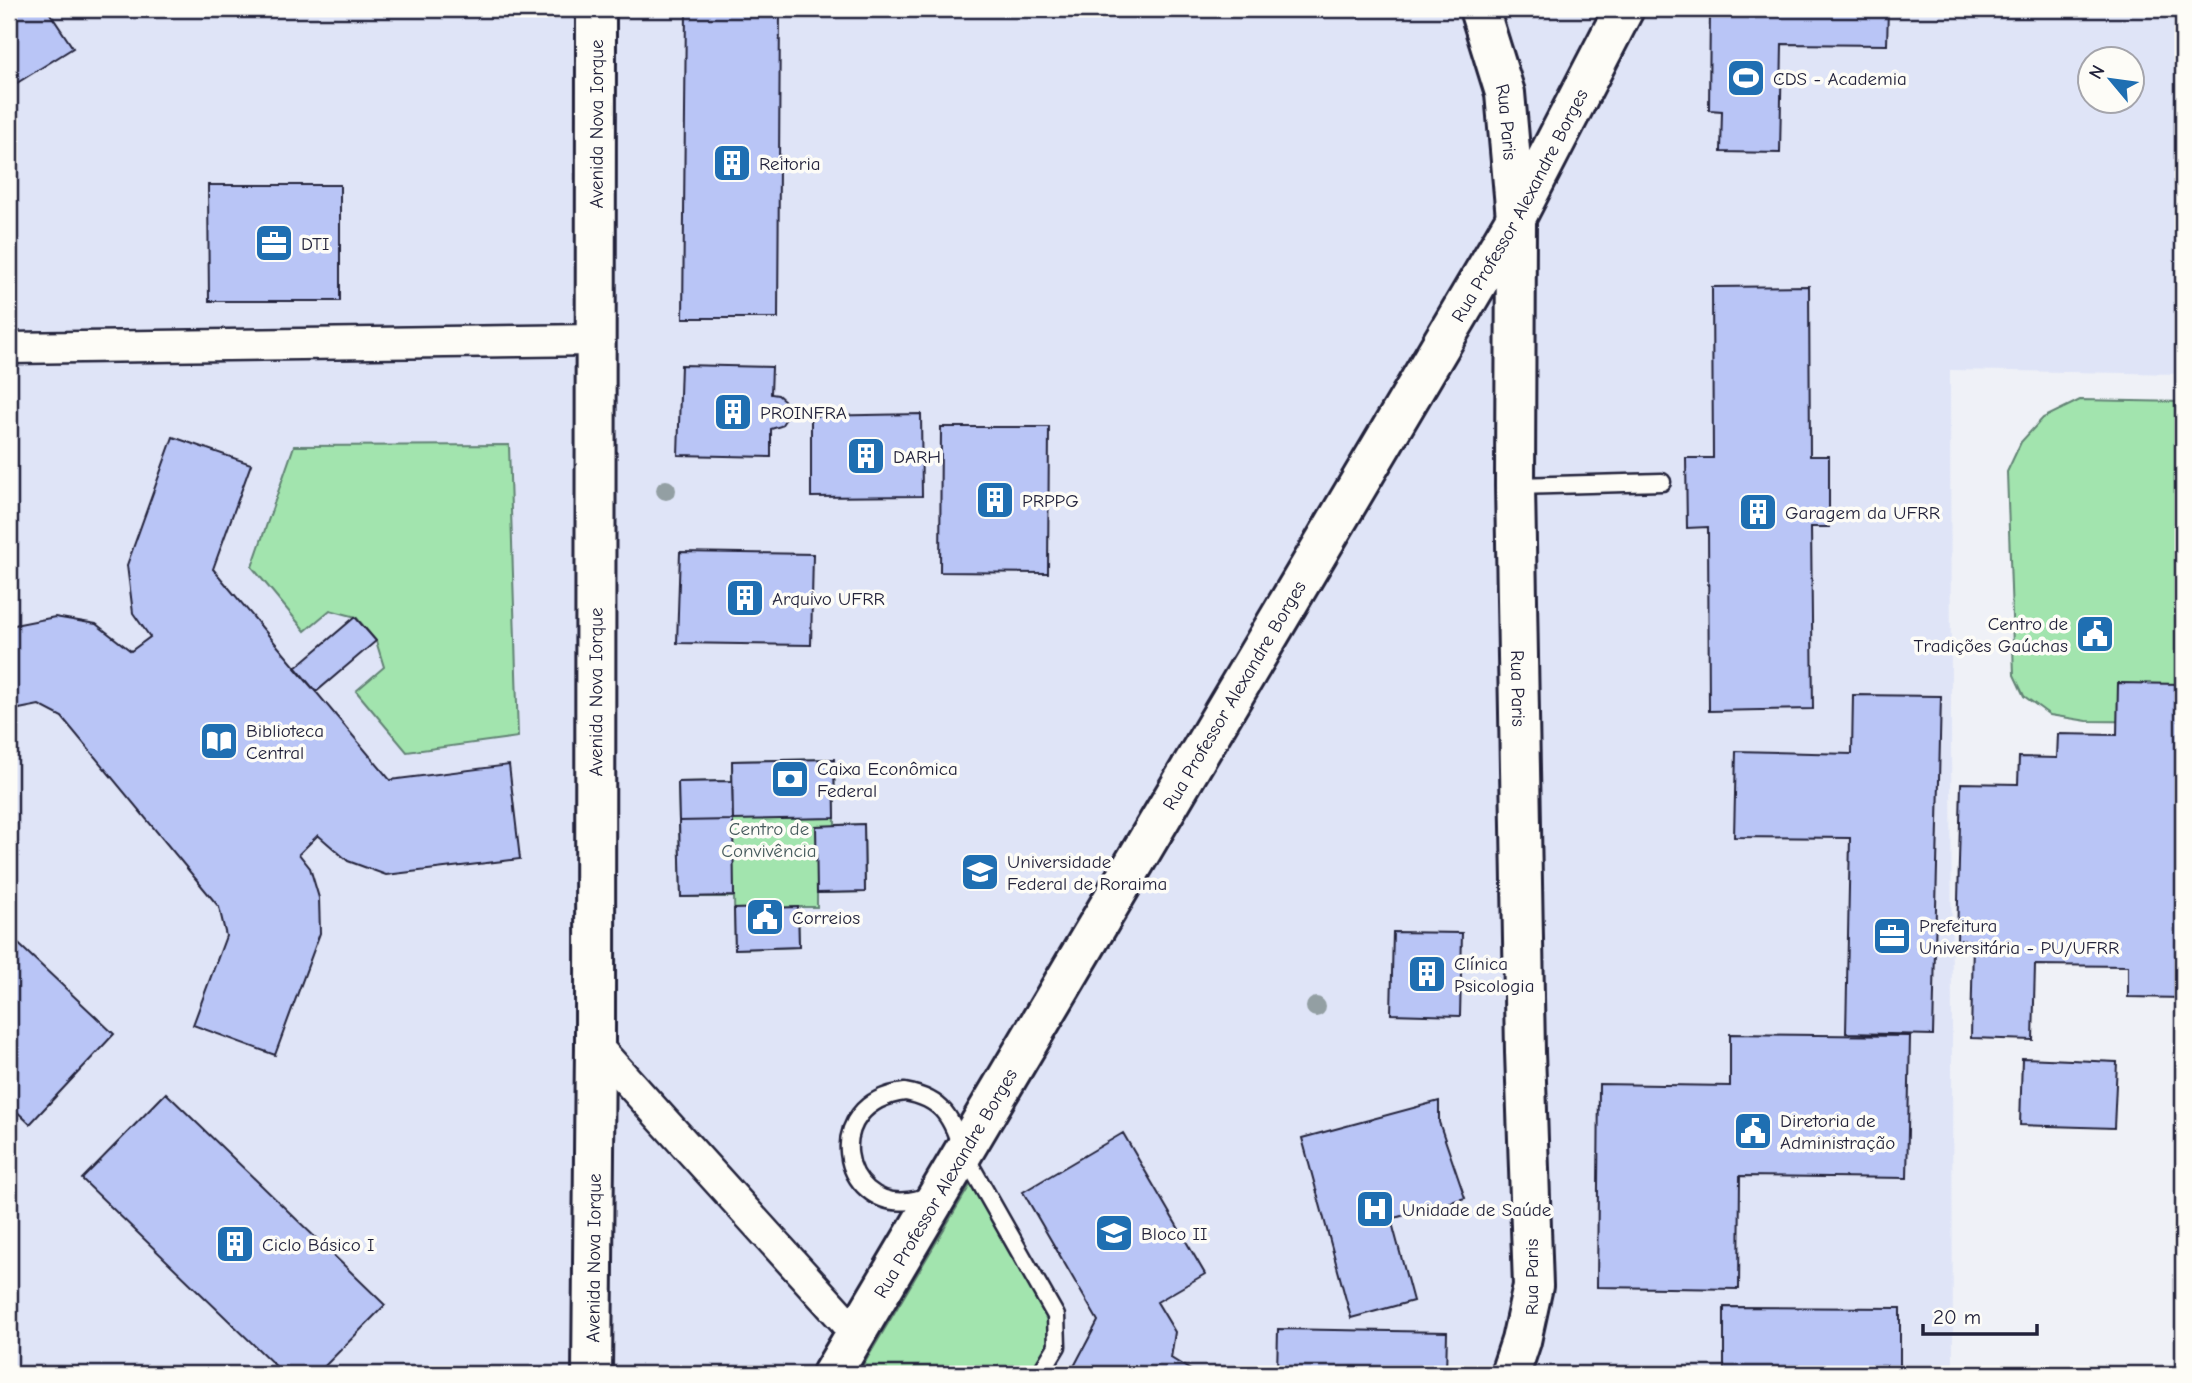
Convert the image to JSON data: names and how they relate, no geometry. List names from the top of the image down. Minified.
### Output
{"streets":{"street":["Rua Paris","Avenida Nova Iorque","Rua Professor Alexandre Borges"]},"crossings":[["Rua Paris","Rua Professor Alexandre Borges"]],"parks":["Centro de Convivência"],"places":{"sports":["CDS - Academia"],"building":["Reitoria","PROINFRA","DARH","PRPPG","Garagem da UFRR","Arquivo UFRR","Clínica Psicologia","Ciclo Básico I"],"office":["DTI","Prefeitura Universitária - PU/UFRR"],"public building":["Centro de Tradições Gaúchas","Correios","Diretoria de Administração"],"library":["Biblioteca Central"],"bank":["Caixa Econômica Federal"],"school or university":["Universidade Federal de Roraima","Bloco II"],"hospital":["Unidade de Saúde"]},"scale_bar":"20 m","north":"top left"}
